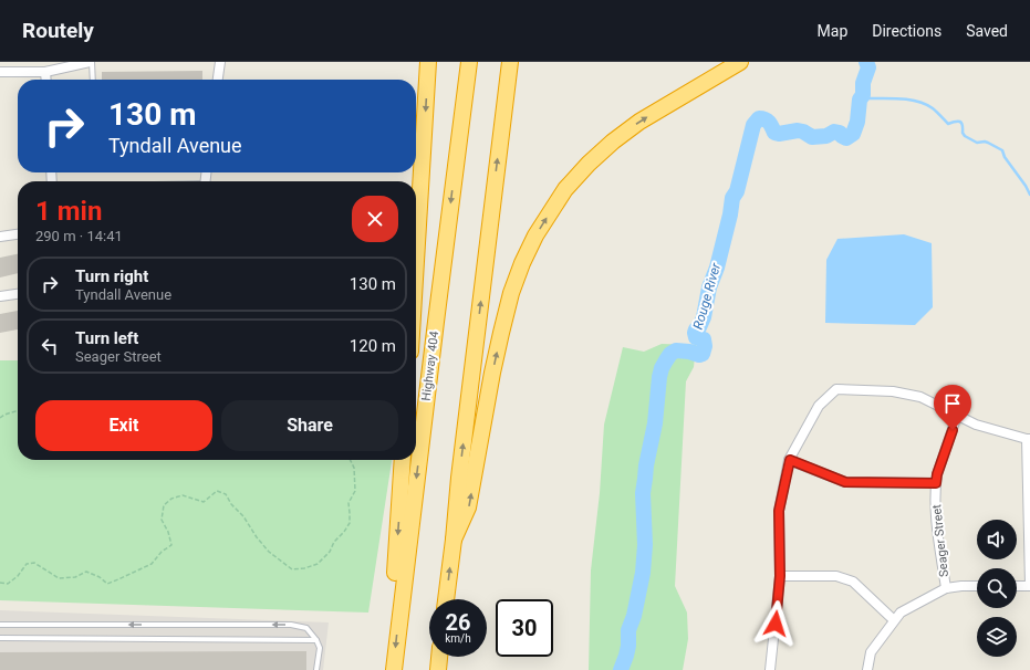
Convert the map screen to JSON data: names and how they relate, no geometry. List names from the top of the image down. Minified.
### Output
{"streets":{"highway":["Highway 404"],"street":["Seager Street"]},"water":["Rouge River"],"page":{"header":"Routely","nav":["Map","Directions","Saved"],"turn":["130 m","Tyndall Avenue"],"heading":["1 min","290 m · 14:41"],"list":[{"name":"Turn right","note":"Tyndall Avenue","value":"130 m"},{"name":"Turn left","note":"Seager Street","value":"120 m"}],"buttons":["Exit","Share"],"speed":"26 km/h","limit":"30"}}
